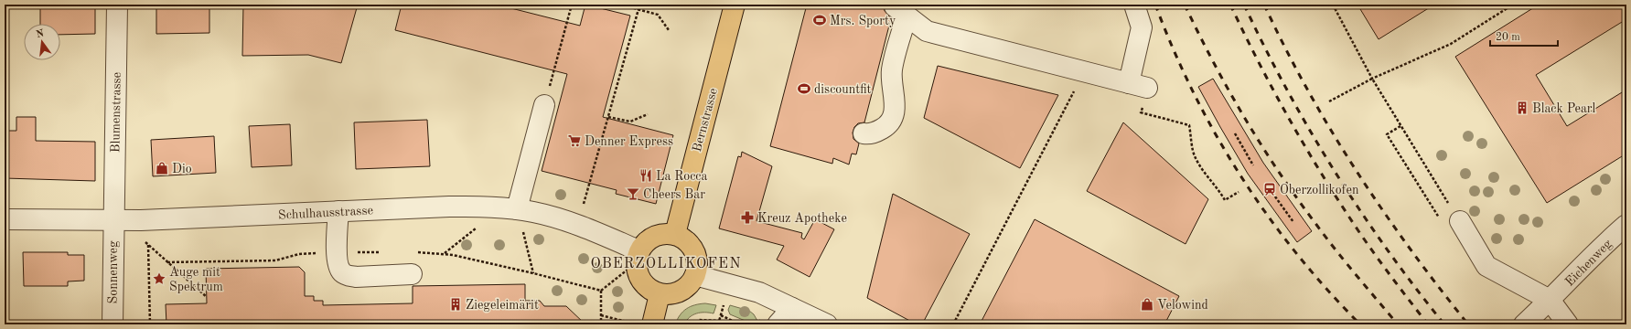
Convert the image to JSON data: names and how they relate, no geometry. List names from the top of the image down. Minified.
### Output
{"streets":{"main road":["Bernstrasse"],"street":["Blumenstrasse","Schulhausstrasse","Eichenweg","Sonnenweg"]},"crossings":[["Blumenstrasse","Schulhausstrasse"],["Blumenstrasse","Sonnenweg"],["Bernstrasse","Schulhausstrasse"],["Schulhausstrasse","Sonnenweg"]],"districts":["OBERZOLLIKOFEN"],"places":{"sports":["Mrs. Sporty","discountfit"],"building":["Black Pearl","Ziegeleimärit"],"supermarket":["Denner Express"],"shop":["Dio","Velowind"],"restaurant":["La Rocca"],"station":["Oberzollikofen"],"bar":["Cheers Bar"],"pharmacy":["Kreuz Apotheke"],"place":["Auge mit Spektrum"]},"scale_bar":"20 m","north":"top"}
